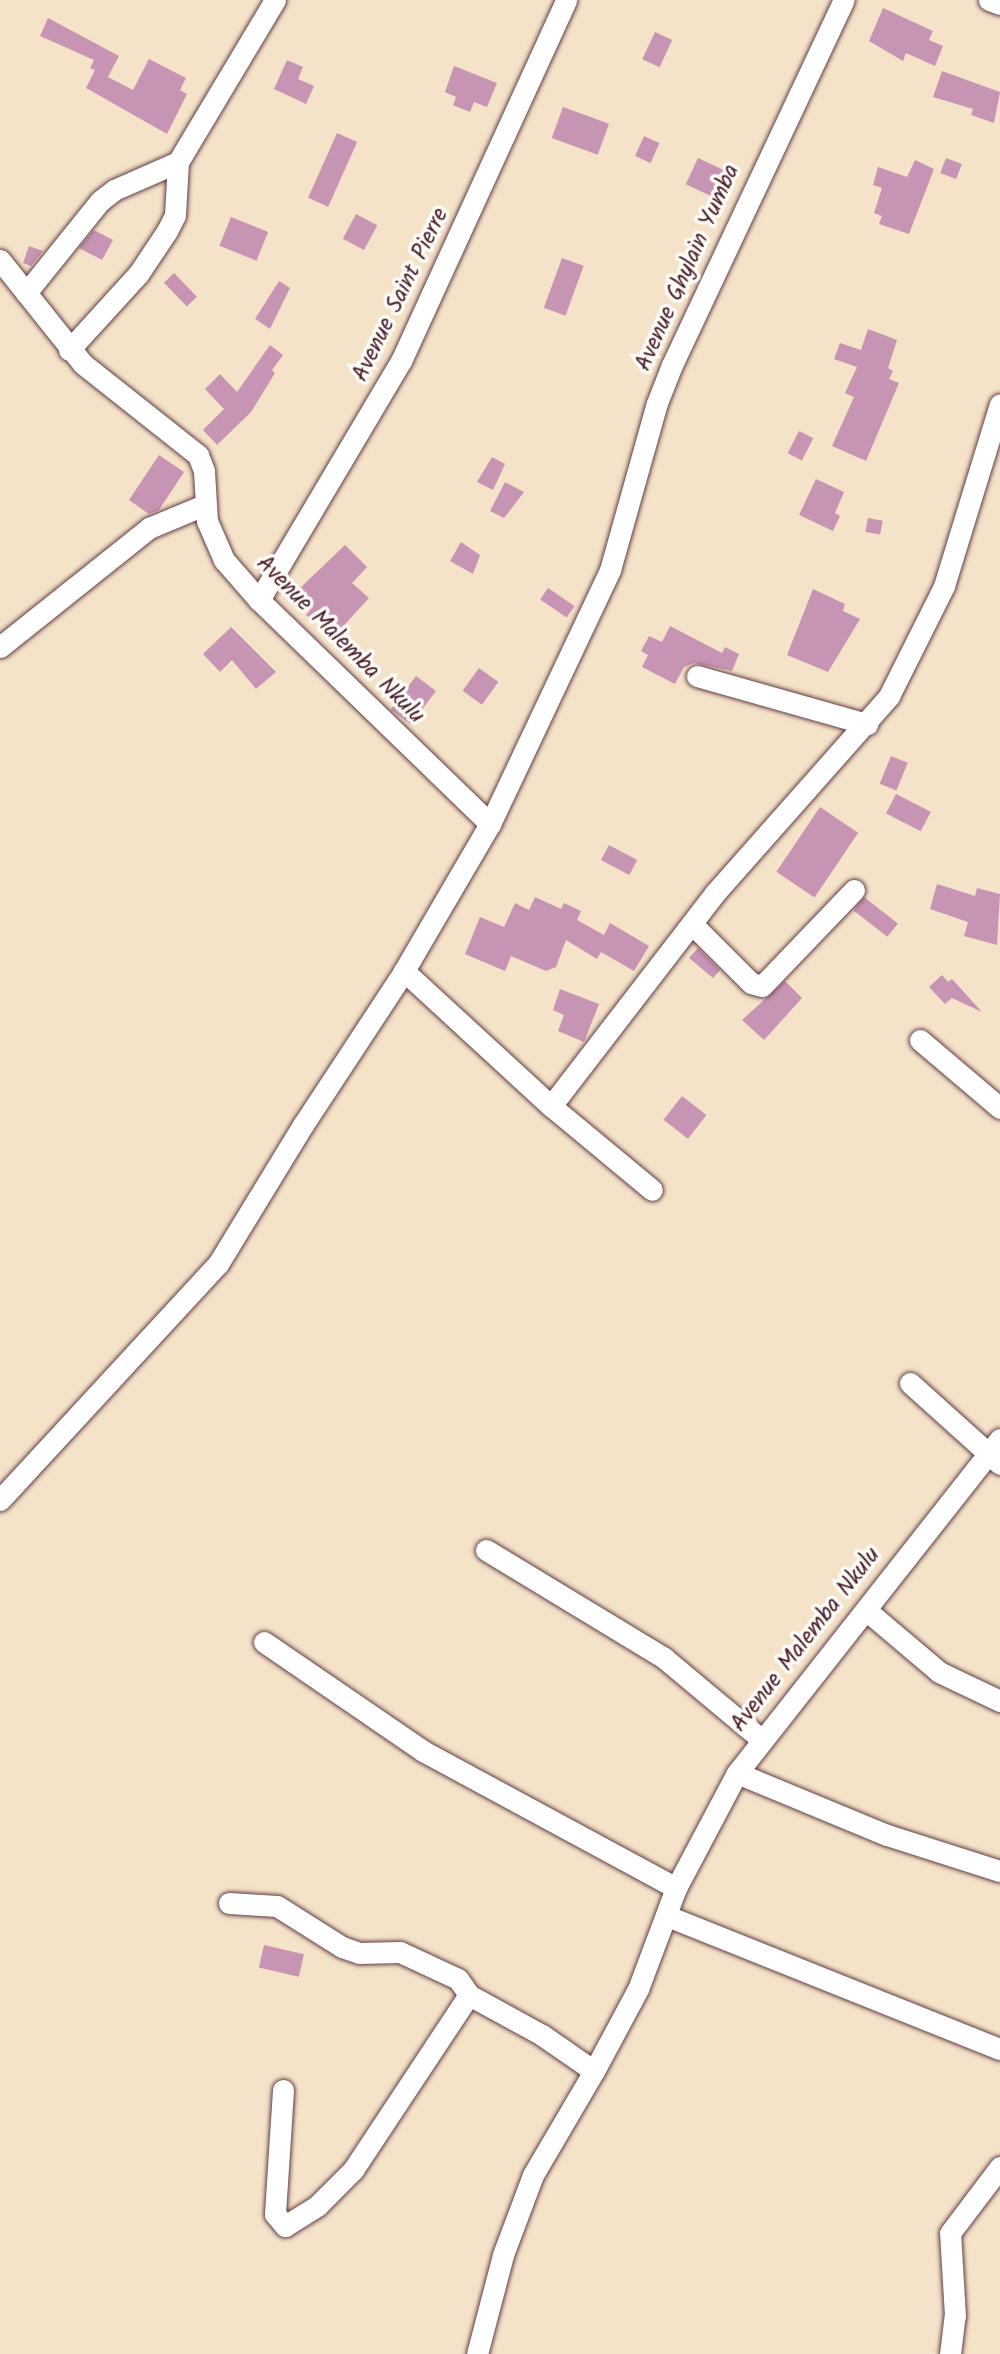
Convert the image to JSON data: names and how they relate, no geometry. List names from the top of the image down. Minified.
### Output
{"streets":{"street":["Avenue Ghylain Yumba","Avenue Saint Pierre","Avenue Malemba Nkulu"]},"crossings":[["Avenue Ghylain Yumba","Avenue Malemba Nkulu"],["Avenue Saint Pierre","Avenue Malemba Nkulu"]]}
